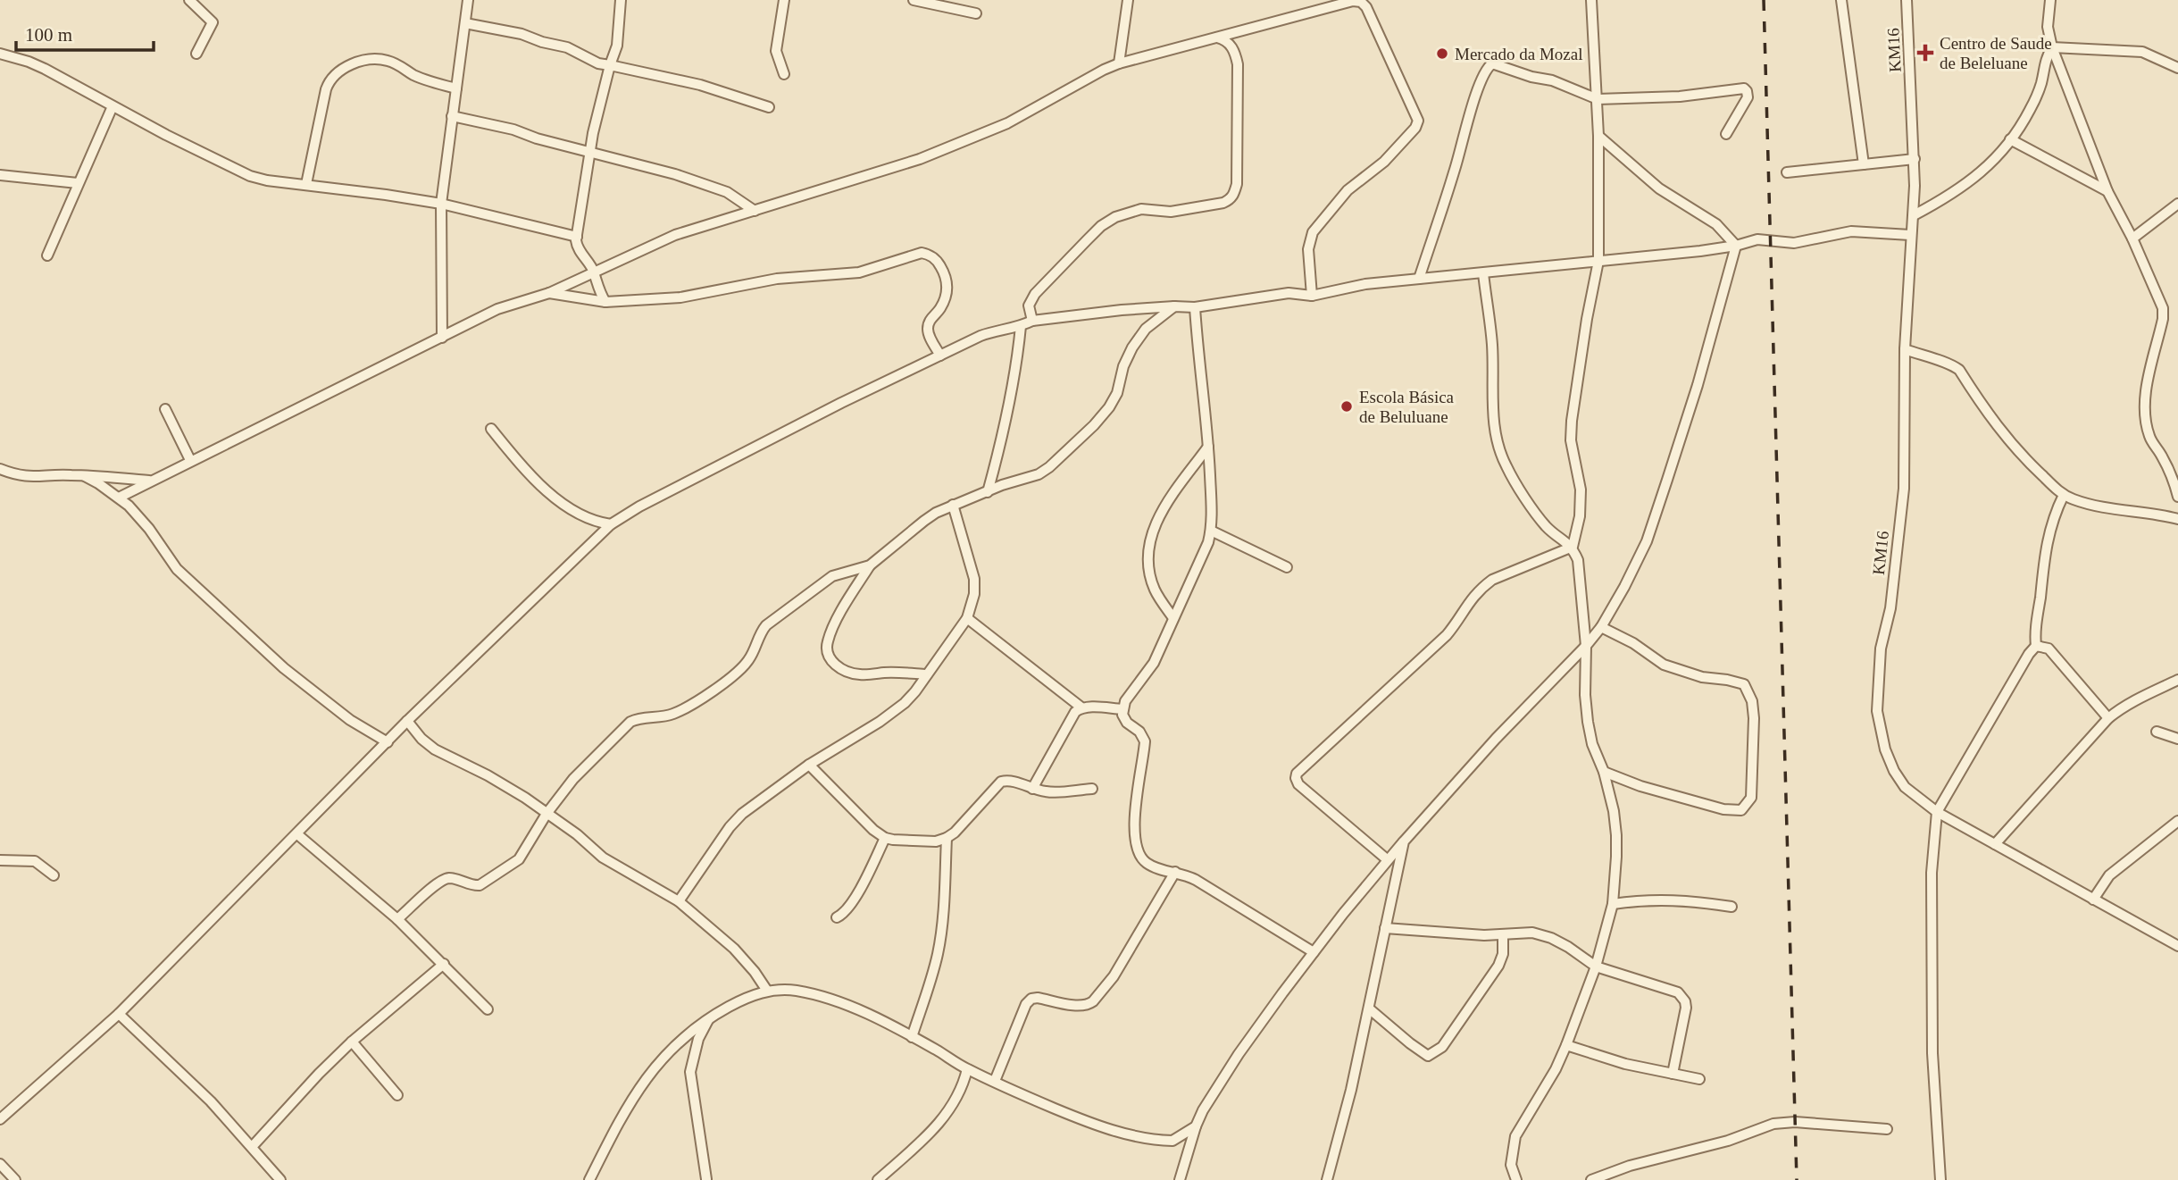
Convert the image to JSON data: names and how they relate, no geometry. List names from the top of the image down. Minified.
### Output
{"streets":{"street":["KM16"]},"places":{"health":["Centro de Saude de Beleluane"],"other":["Mercado da Mozal","Escola Básica de Beluluane"]},"scale_bar":"100 m"}
